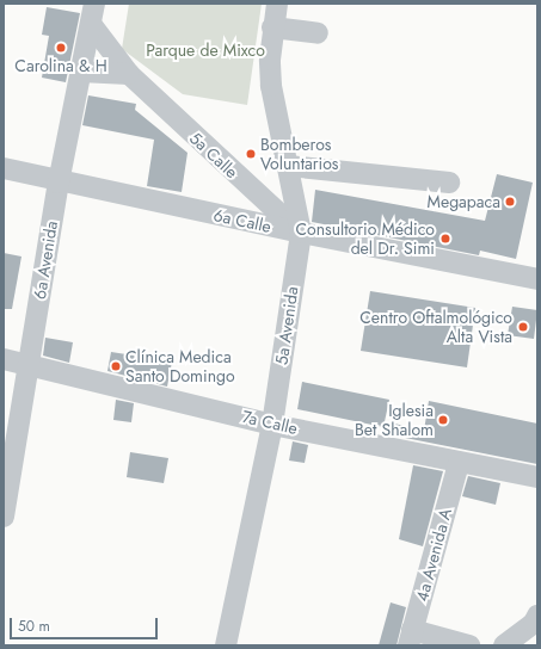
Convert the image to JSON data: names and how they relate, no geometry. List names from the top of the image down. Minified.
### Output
{"streets":{"street":["5a Calle","6a Calle","6a Avenida","5a Avenida","7a Calle","4a Avenida A"]},"crossings":[["5a Calle","6a Calle"],["5a Calle","6a Avenida"],["5a Calle","5a Avenida"],["6a Calle","6a Avenida"],["6a Calle","5a Avenida"],["6a Avenida","7a Calle"],["5a Avenida","7a Calle"],["7a Calle","4a Avenida A"]],"parks":["Parque de Mixco"],"places":["Carolina & H","Bomberos Voluntarios","Megapaca","Consultorio Médico del Dr. Simi","Centro Oftalmológico Alta Vista","Clínica Medica Santo Domingo","Iglesia Bet Shalom"],"scale_bar":"50 m"}
